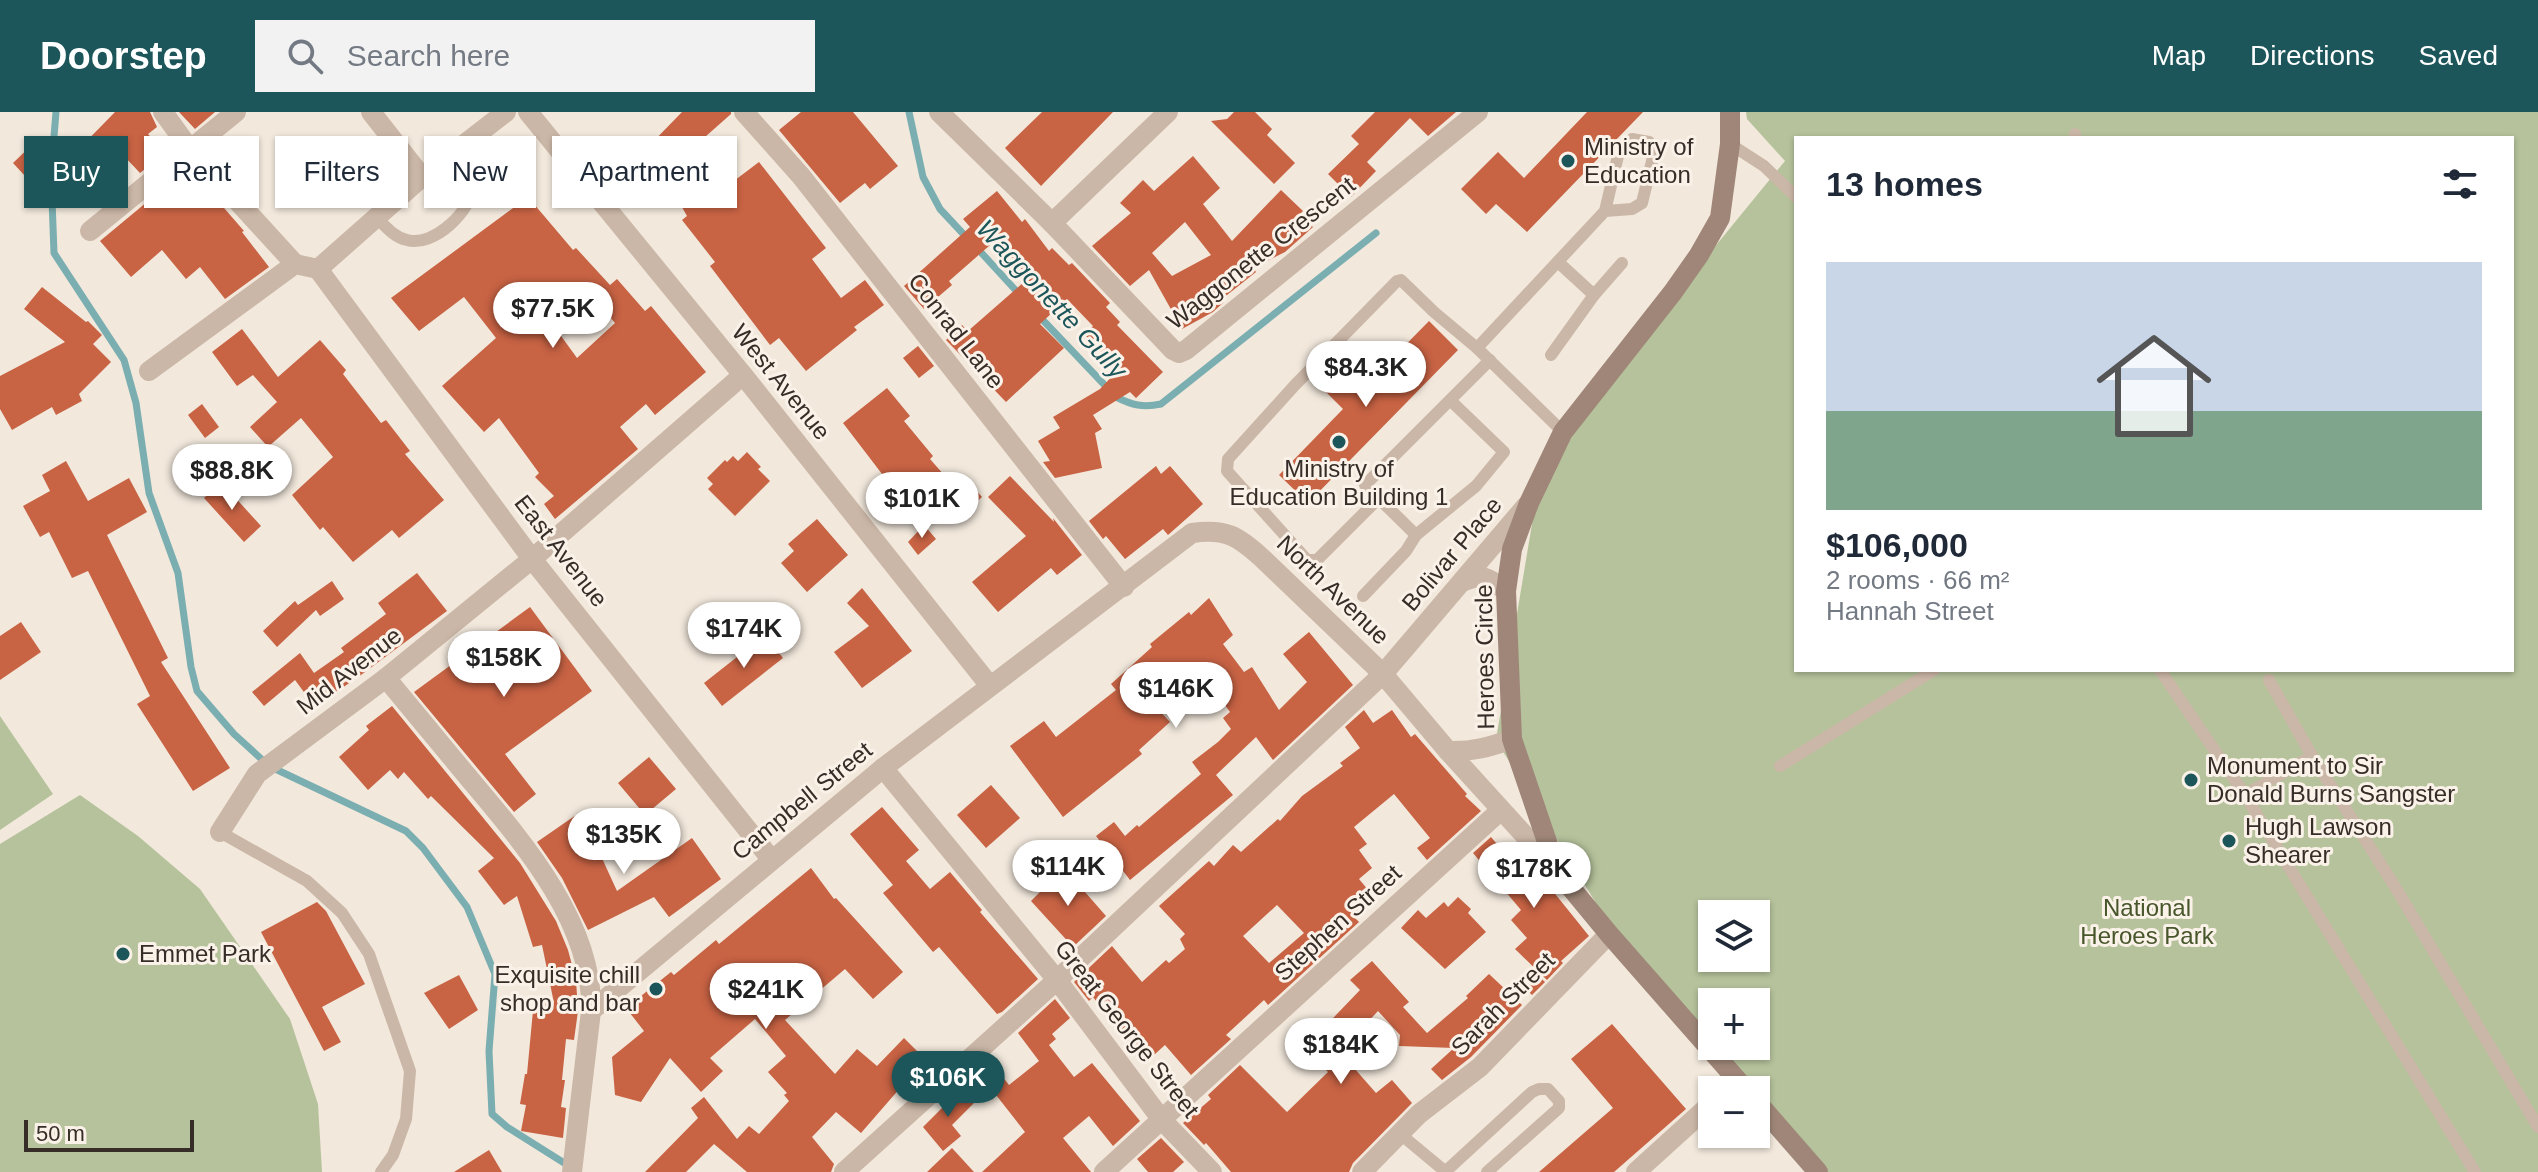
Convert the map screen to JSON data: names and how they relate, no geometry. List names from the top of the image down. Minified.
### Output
{"streets":{"main road":["Heroes Circle"],"street":["Waggonette Crescent","Conrad Lane","West Avenue","East Avenue","Bolivar Place","North Avenue","Mid Avenue","Campbell Street","Stephen Street","Sarah Street","Great George Street"]},"crossings":[["Conrad Lane","North Avenue"],["West Avenue","North Avenue"],["West Avenue","Mid Avenue"],["West Avenue","Campbell Street"],["East Avenue","Mid Avenue"],["East Avenue","Campbell Street"],["Bolivar Place","North Avenue"],["Bolivar Place","Heroes Circle"],["Bolivar Place","Great George Street"],["North Avenue","Heroes Circle"],["North Avenue","Campbell Street"],["North Avenue","Stephen Street"],["Heroes Circle","Sarah Street"],["Campbell Street","Great George Street"],["Stephen Street","Great George Street"]],"water":["Waggonette Gully"],"parks":["National Heroes Park"],"places":["Ministry of Education","Ministry of Education Building 1","Monument to Sir Donald Burns Sangster","Hugh Lawson Shearer","Emmet Park","Exquisite chill shop and bar"],"scale_bar":"50 m","page":{"header":"Doorstep","search":"Search here","nav":["Map","Directions","Saved"],"chip":["Buy","Rent","Filters","New","Apartment"],"heading":"13 homes","list":[{"name":"$106,000","note":"2 rooms · 66 m² · Hannah Street"}],"price":["$77.5K","$84.3K","$88.8K","$101K","$174K","$158K","$146K","$135K","$114K","$178K","$241K","$184K","$106K"],"map_buttons":["+","−"],"scale":"50 m"}}
